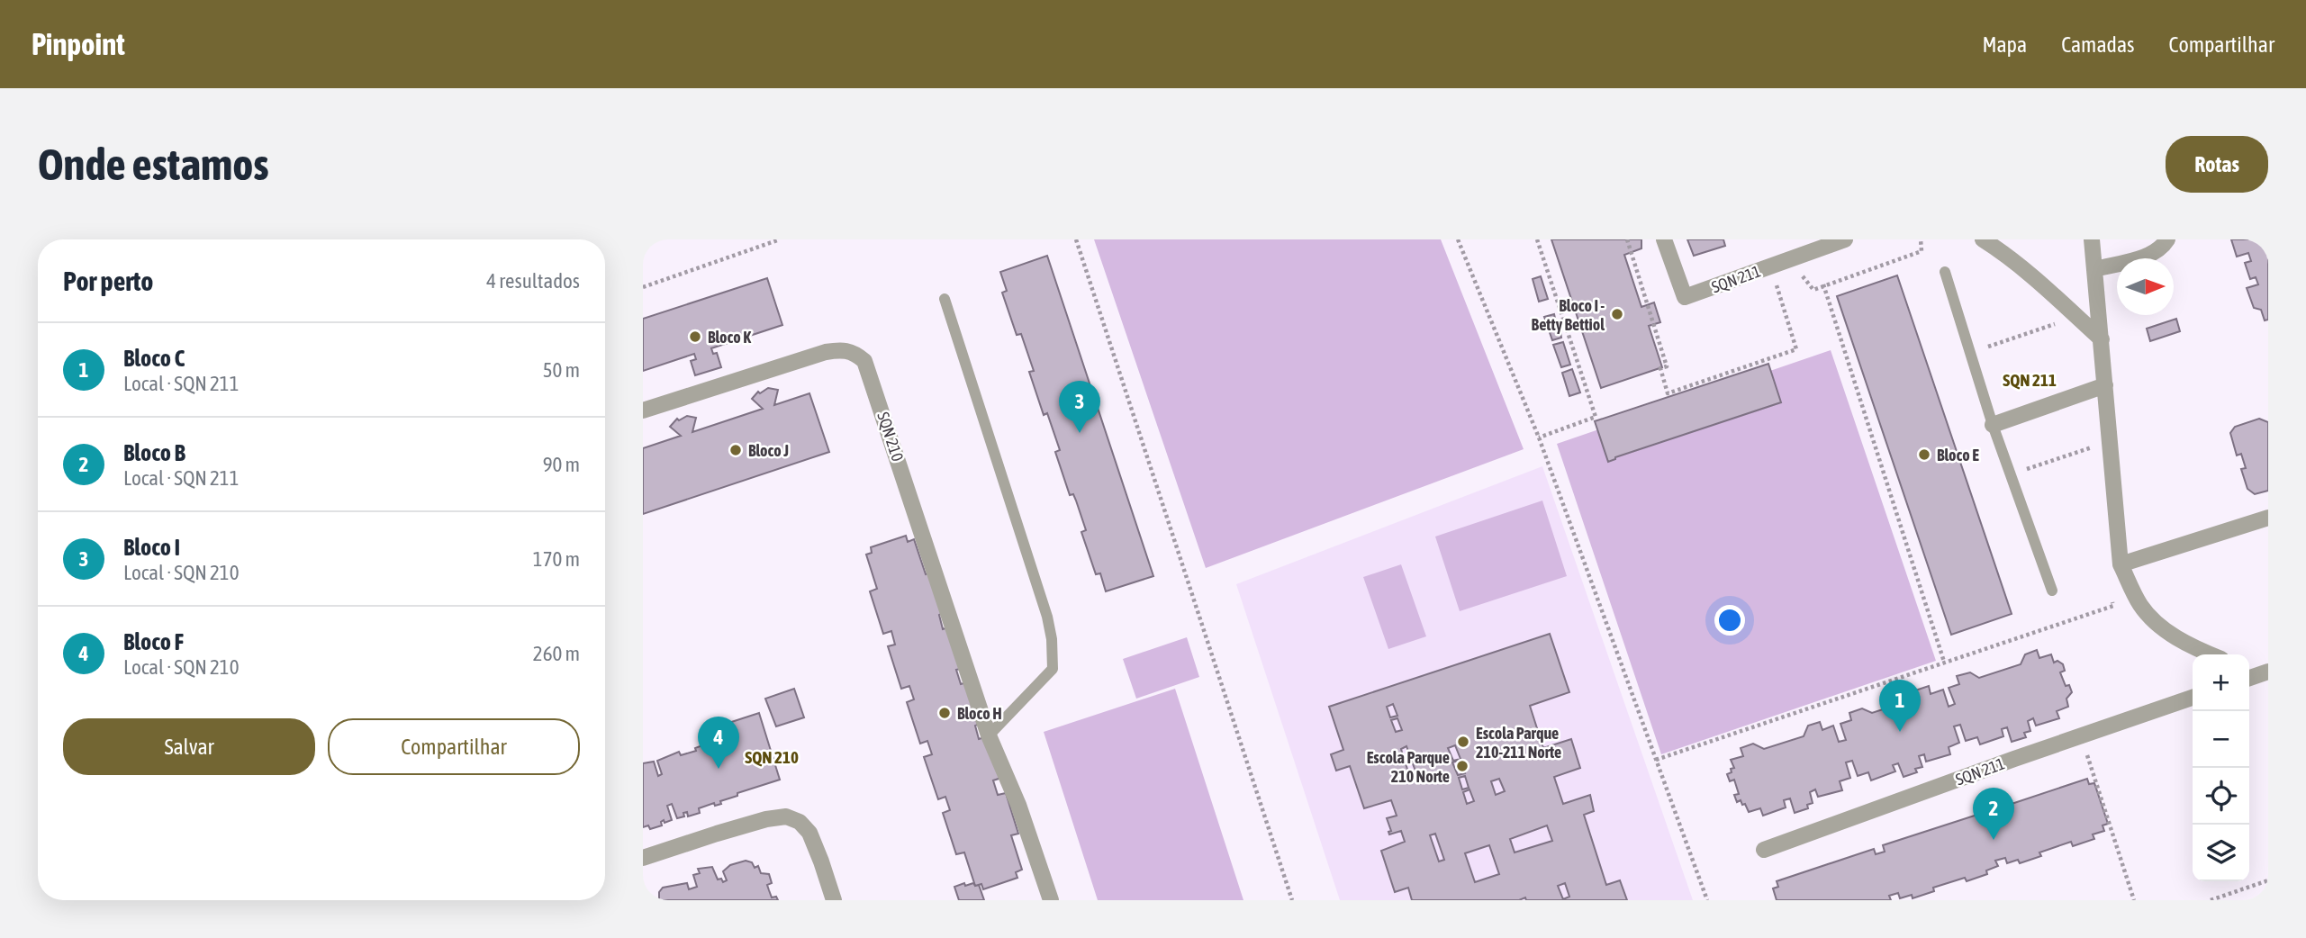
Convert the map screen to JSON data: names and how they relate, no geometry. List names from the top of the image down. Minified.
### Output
{"streets":{"street":["SQN 211","SQN 210"]},"districts":["SQN 211","SQN 210"],"places":["Bloco I - Betty Bettiol","Bloco K","Bloco J","Bloco E","Bloco H","Escola Parque 210-211 Norte","Escola Parque 210 Norte"],"north":"right","page":{"header":"Pinpoint","nav":["Mapa","Camadas","Compartilhar"],"buttons":["Rotas",["Salvar","Compartilhar"]],"title":"Onde estamos","heading":["Por perto","4 resultados"],"list":[{"mark":"1","name":"Bloco C","note":"Local · SQN 211","value":"50 m"},{"mark":"2","name":"Bloco B","note":"Local · SQN 211","value":"90 m"},{"mark":"3","name":"Bloco I","note":"Local · SQN 210","value":"170 m"},{"mark":"4","name":"Bloco F","note":"Local · SQN 210","value":"260 m"}],"pins":["3","1","4","2"],"map_buttons":["+","−"]}}
